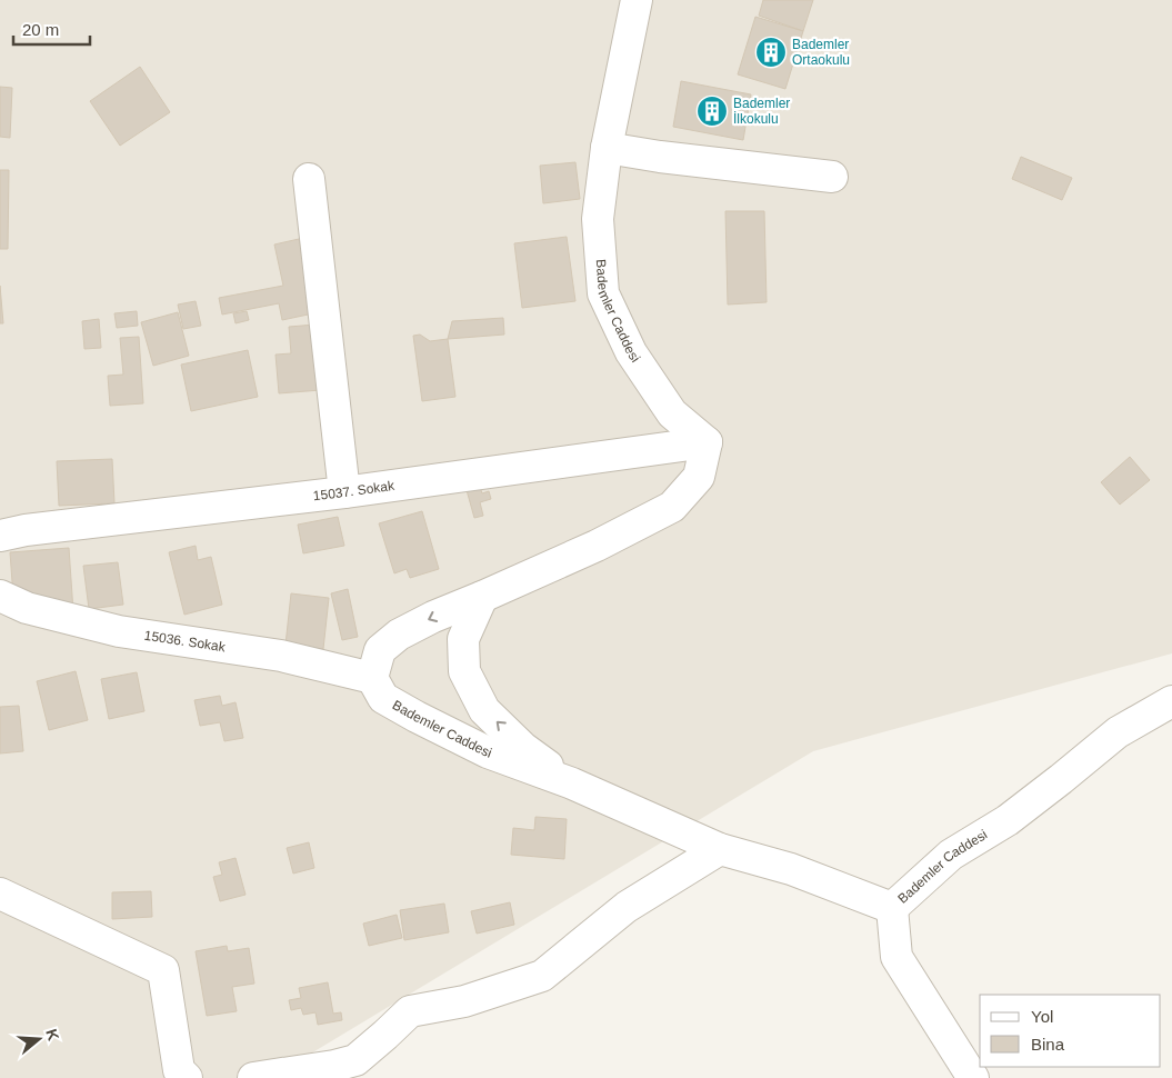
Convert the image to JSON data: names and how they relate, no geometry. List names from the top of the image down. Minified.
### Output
{"streets":{"street":["Bademler Caddesi","15037. Sokak","15036. Sokak"]},"crossings":[["Bademler Caddesi","15037. Sokak"],["Bademler Caddesi","15036. Sokak"]],"places":{"building":["Bademler Ortaokulu","Bademler İlkokulu"]},"legend":["Yol","Bina"],"scale_bar":"20 m","north":"right"}
